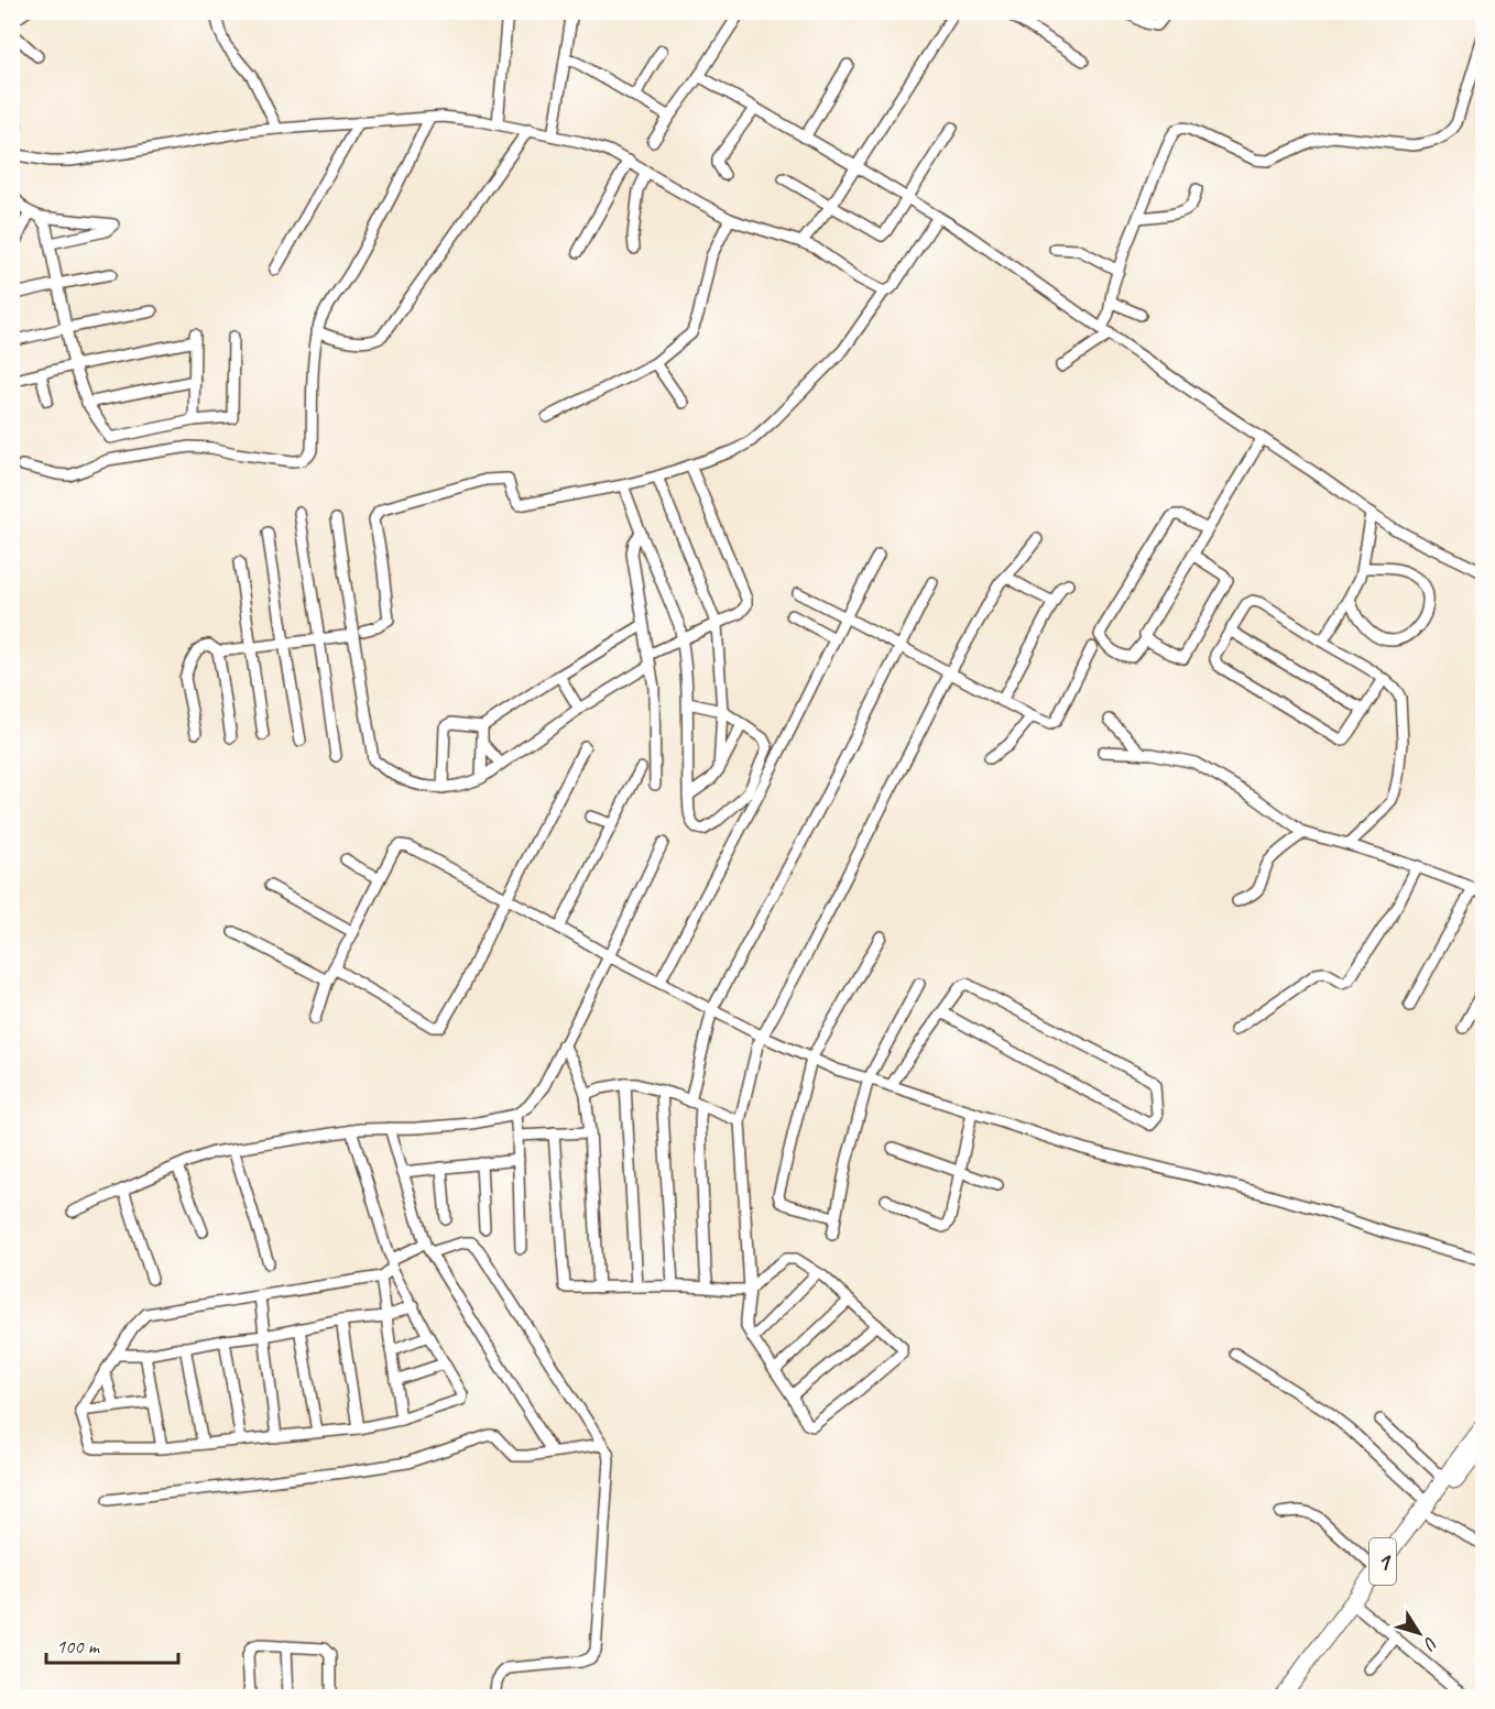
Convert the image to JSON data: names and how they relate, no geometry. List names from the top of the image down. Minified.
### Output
{"streets":{"highway":["1"]},"scale_bar":"100 m","north":"bottom right"}
